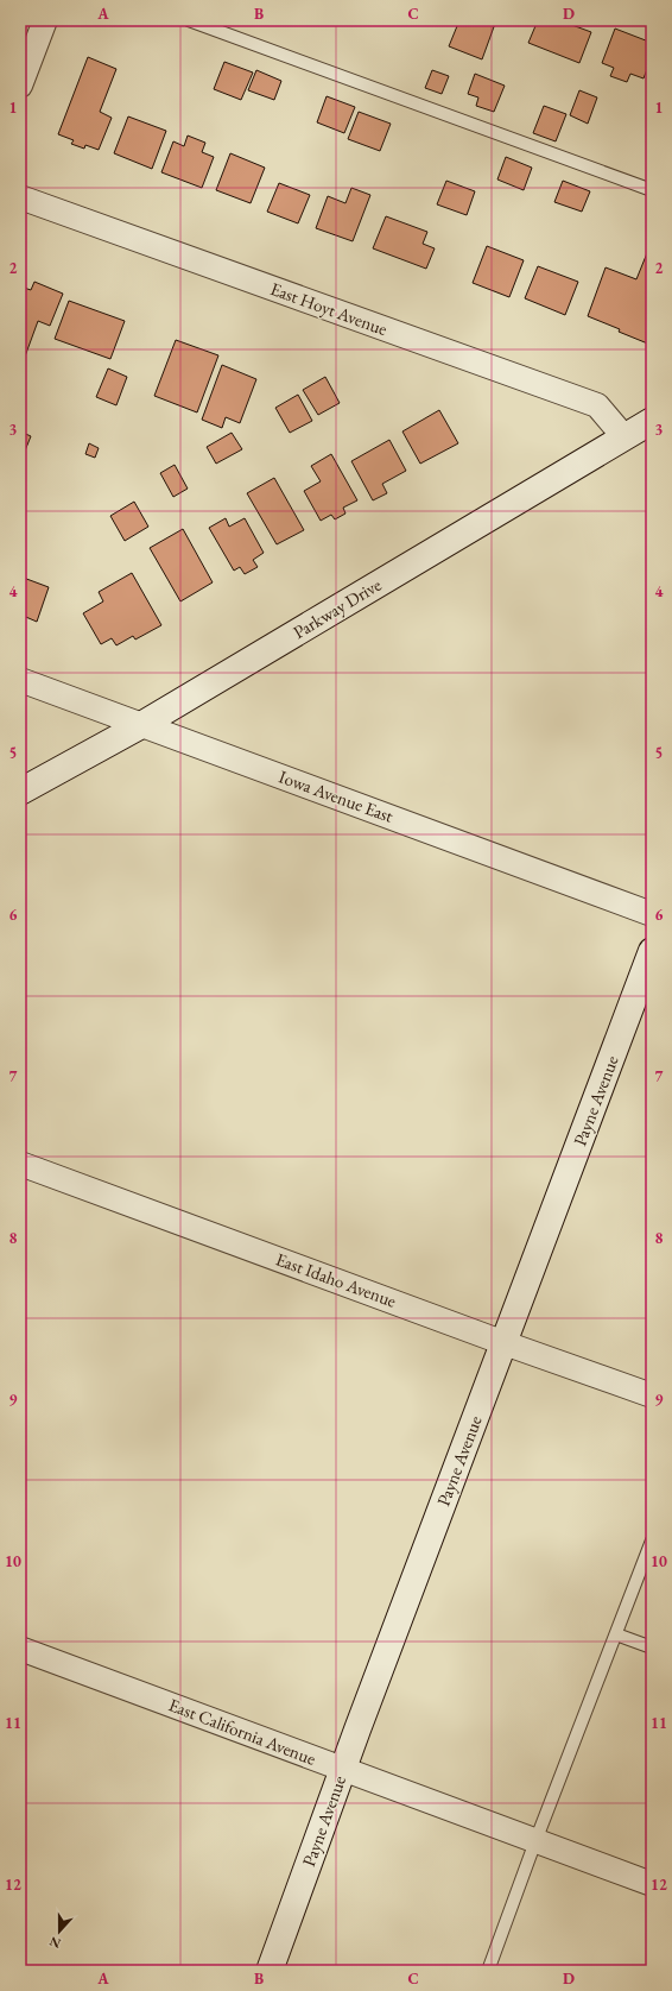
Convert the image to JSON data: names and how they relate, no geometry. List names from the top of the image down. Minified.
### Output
{"streets":{"street":["East Hoyt Avenue","Parkway Drive","Iowa Avenue East","Payne Avenue","East Idaho Avenue","East California Avenue"]},"crossings":[["East Hoyt Avenue","Parkway Drive"],["Parkway Drive","Iowa Avenue East"],["Payne Avenue","East Idaho Avenue"],["Payne Avenue","East California Avenue"]],"north":"bottom","grid":{"columns":["A","B","C","D"],"rows":["1","2","3","4","5","6","7","8","9","10","11","12"]}}
